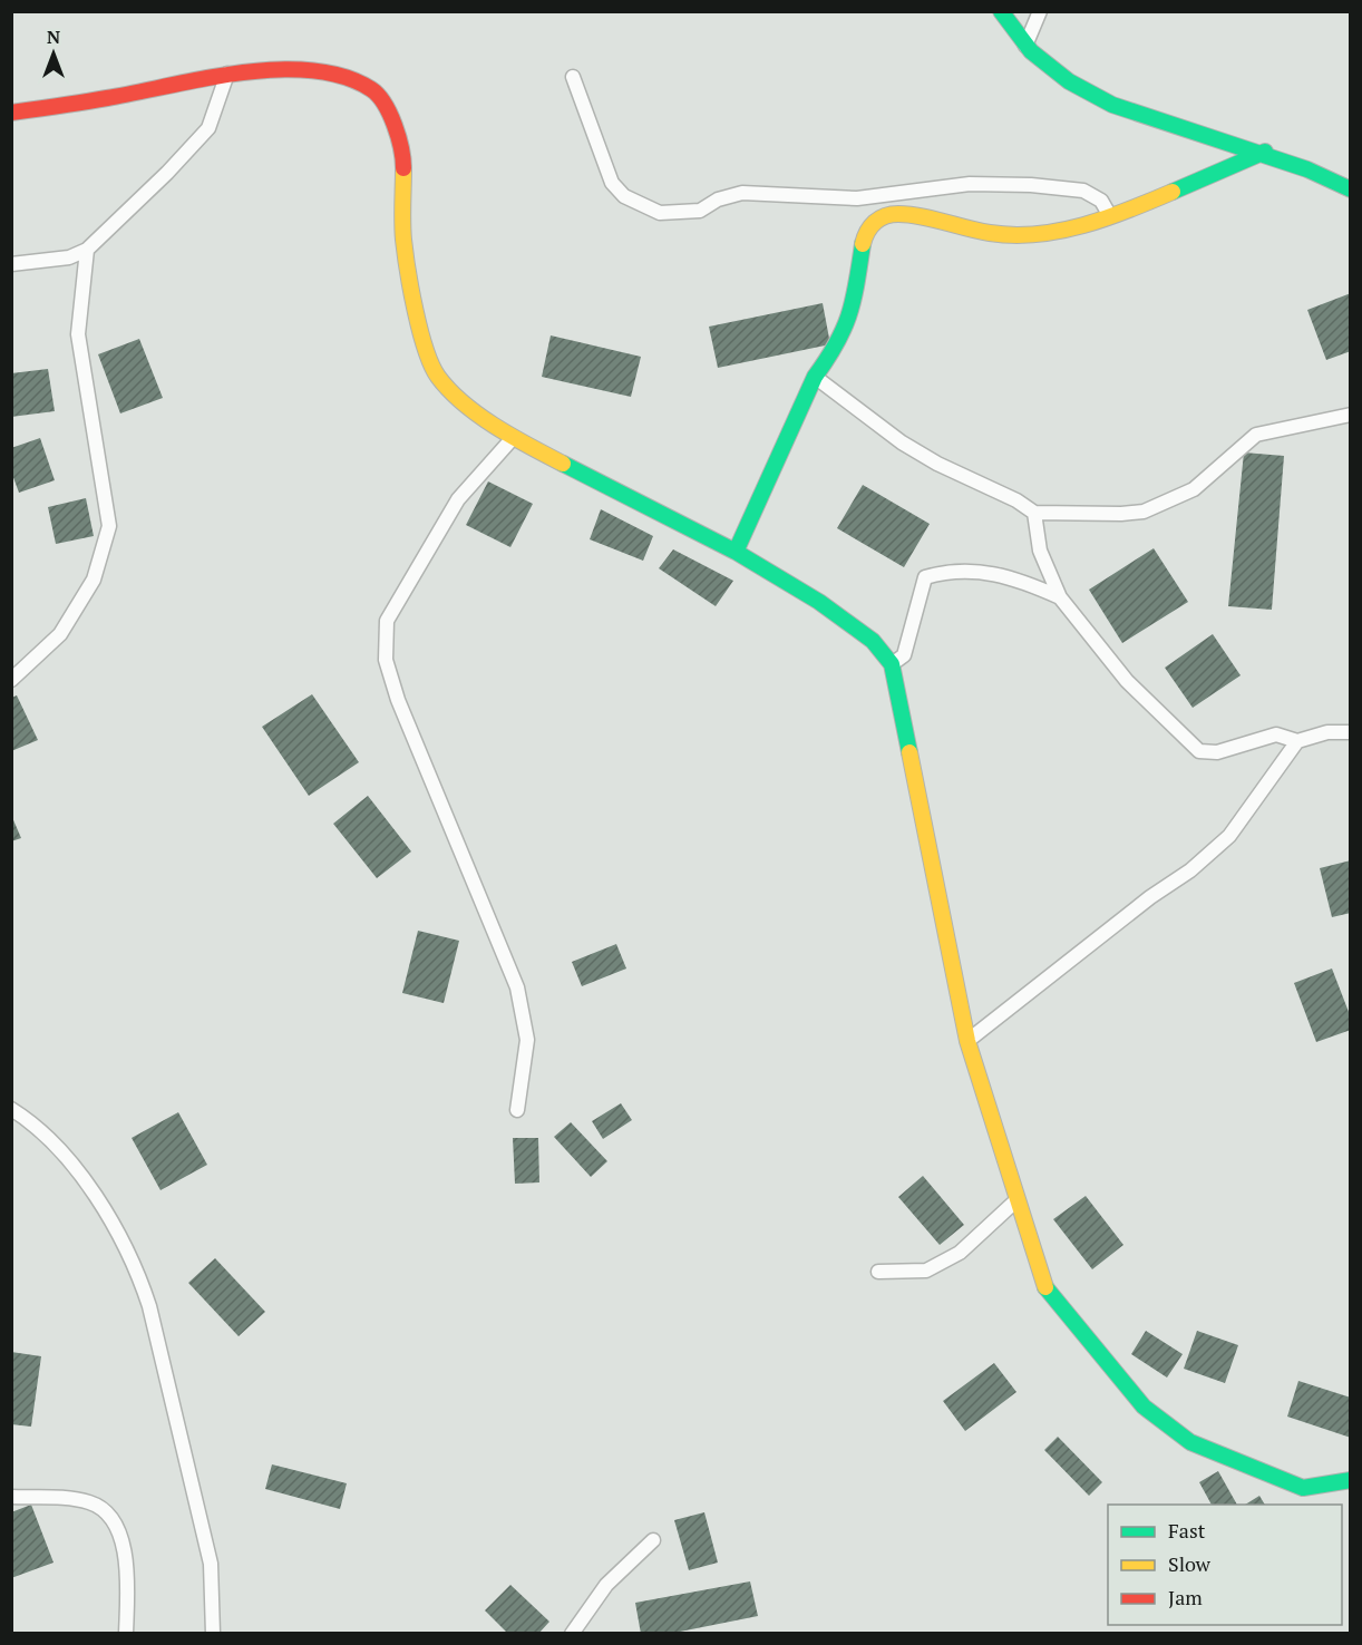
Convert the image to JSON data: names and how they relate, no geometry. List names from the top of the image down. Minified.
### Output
{"legend":["Fast","Slow","Jam"],"north":"top"}
